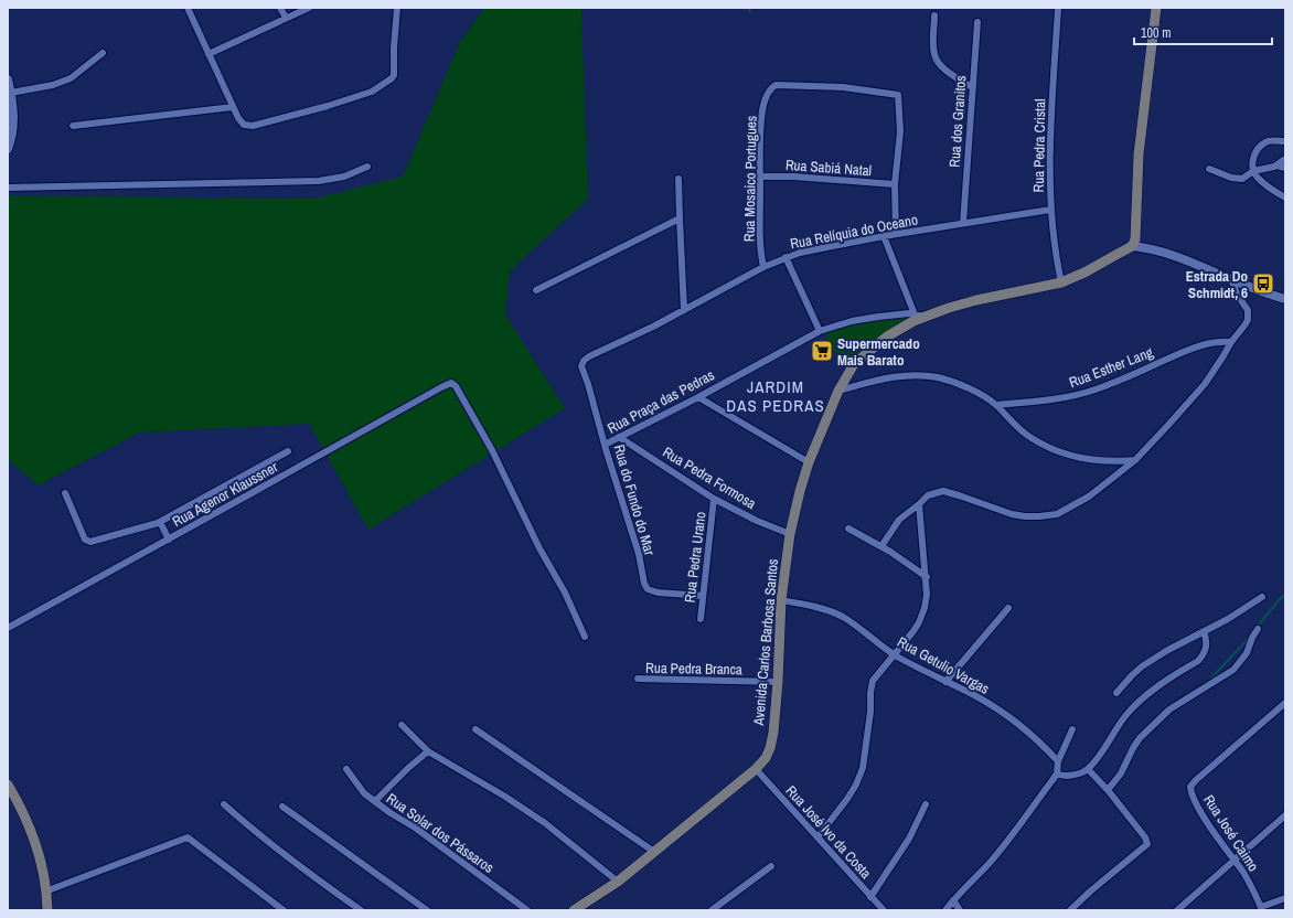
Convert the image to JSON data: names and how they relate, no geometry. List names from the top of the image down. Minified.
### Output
{"streets":{"main road":["Avenida Carlos Barbosa Santos"],"street":["Rua dos Granitos","Rua Pedra Cristal","Rua Sabiá Natal","Rua Mosaico Portugues","Rua Relíquia do Oceano","Rua Esther Lang","Rua Praça das Pedras","Rua Pedra Formosa","Rua Agenor Klaussner","Rua do Fundo do Mar","Rua Pedra Urano","Rua Getulio Vargas","Rua Pedra Branca","Rua José Ivo da Costa","Rua Solar dos Pássaros","Rua José Caimo"]},"crossings":[["Rua dos Granitos","Rua Relíquia do Oceano"],["Rua Pedra Cristal","Rua Relíquia do Oceano"],["Rua Pedra Cristal","Avenida Carlos Barbosa Santos"],["Rua Sabiá Natal","Rua Mosaico Portugues"],["Rua Mosaico Portugues","Rua Relíquia do Oceano"],["Rua Relíquia do Oceano","Rua do Fundo do Mar"],["Rua Praça das Pedras","Rua Pedra Formosa"],["Rua Praça das Pedras","Rua do Fundo do Mar"],["Rua Praça das Pedras","Avenida Carlos Barbosa Santos"],["Rua Pedra Formosa","Rua Pedra Urano"],["Rua Pedra Formosa","Avenida Carlos Barbosa Santos"],["Rua do Fundo do Mar","Rua Pedra Urano"],["Avenida Carlos Barbosa Santos","Rua Getulio Vargas"],["Avenida Carlos Barbosa Santos","Rua Pedra Branca"],["Avenida Carlos Barbosa Santos","Rua José Ivo da Costa"]],"districts":["JARDIM DAS PEDRAS"],"places":{"bus stop":["Estrada Do Schmidt, 6"],"supermarket":["Supermercado Mais Barato"]},"scale_bar":"100 m"}
